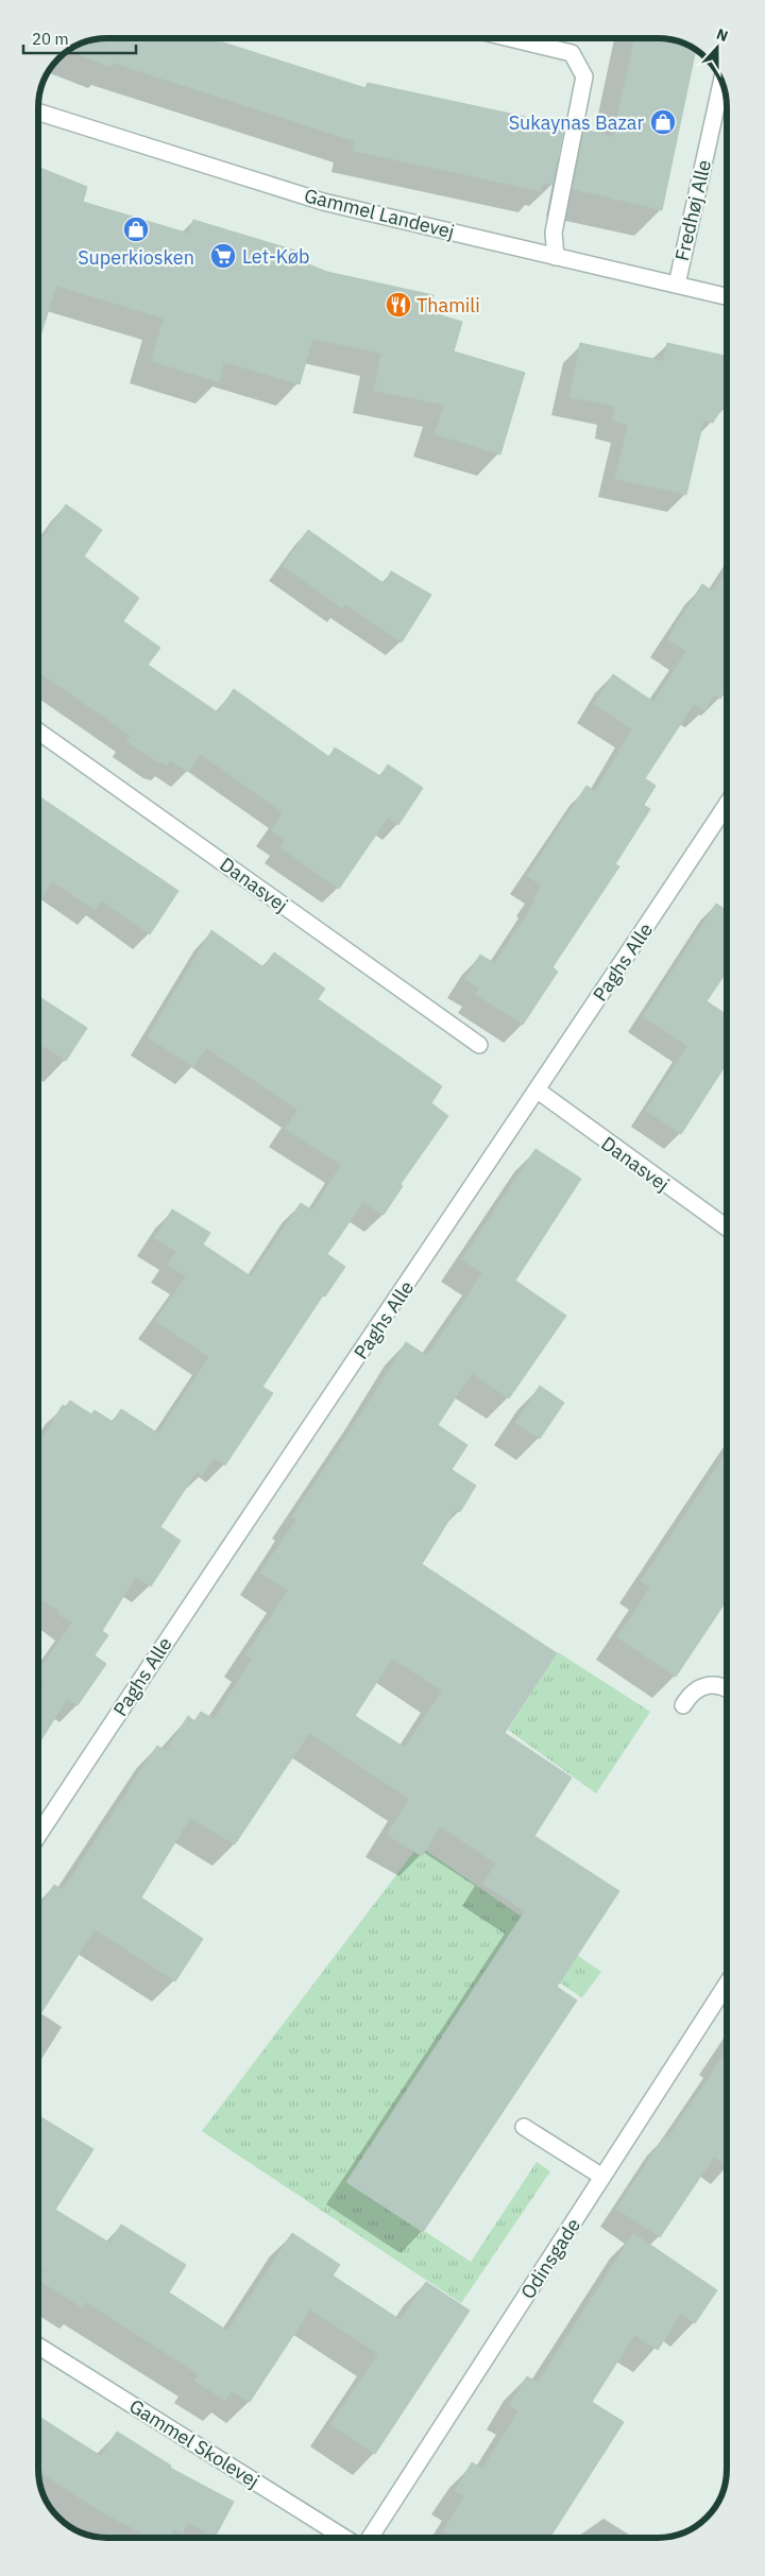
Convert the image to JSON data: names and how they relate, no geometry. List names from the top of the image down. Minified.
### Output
{"streets":{"street":["Fredhøj Alle","Gammel Landevej","Danasvej","Paghs Alle","Odinsgade","Gammel Skolevej"]},"crossings":[["Fredhøj Alle","Gammel Landevej"],["Danasvej","Paghs Alle"]],"places":{"shop":["Sukaynas Bazar","Superkiosken"],"supermarket":["Let-Køb"],"restaurant":["Thamili"]},"scale_bar":"20 m","north":"top"}
